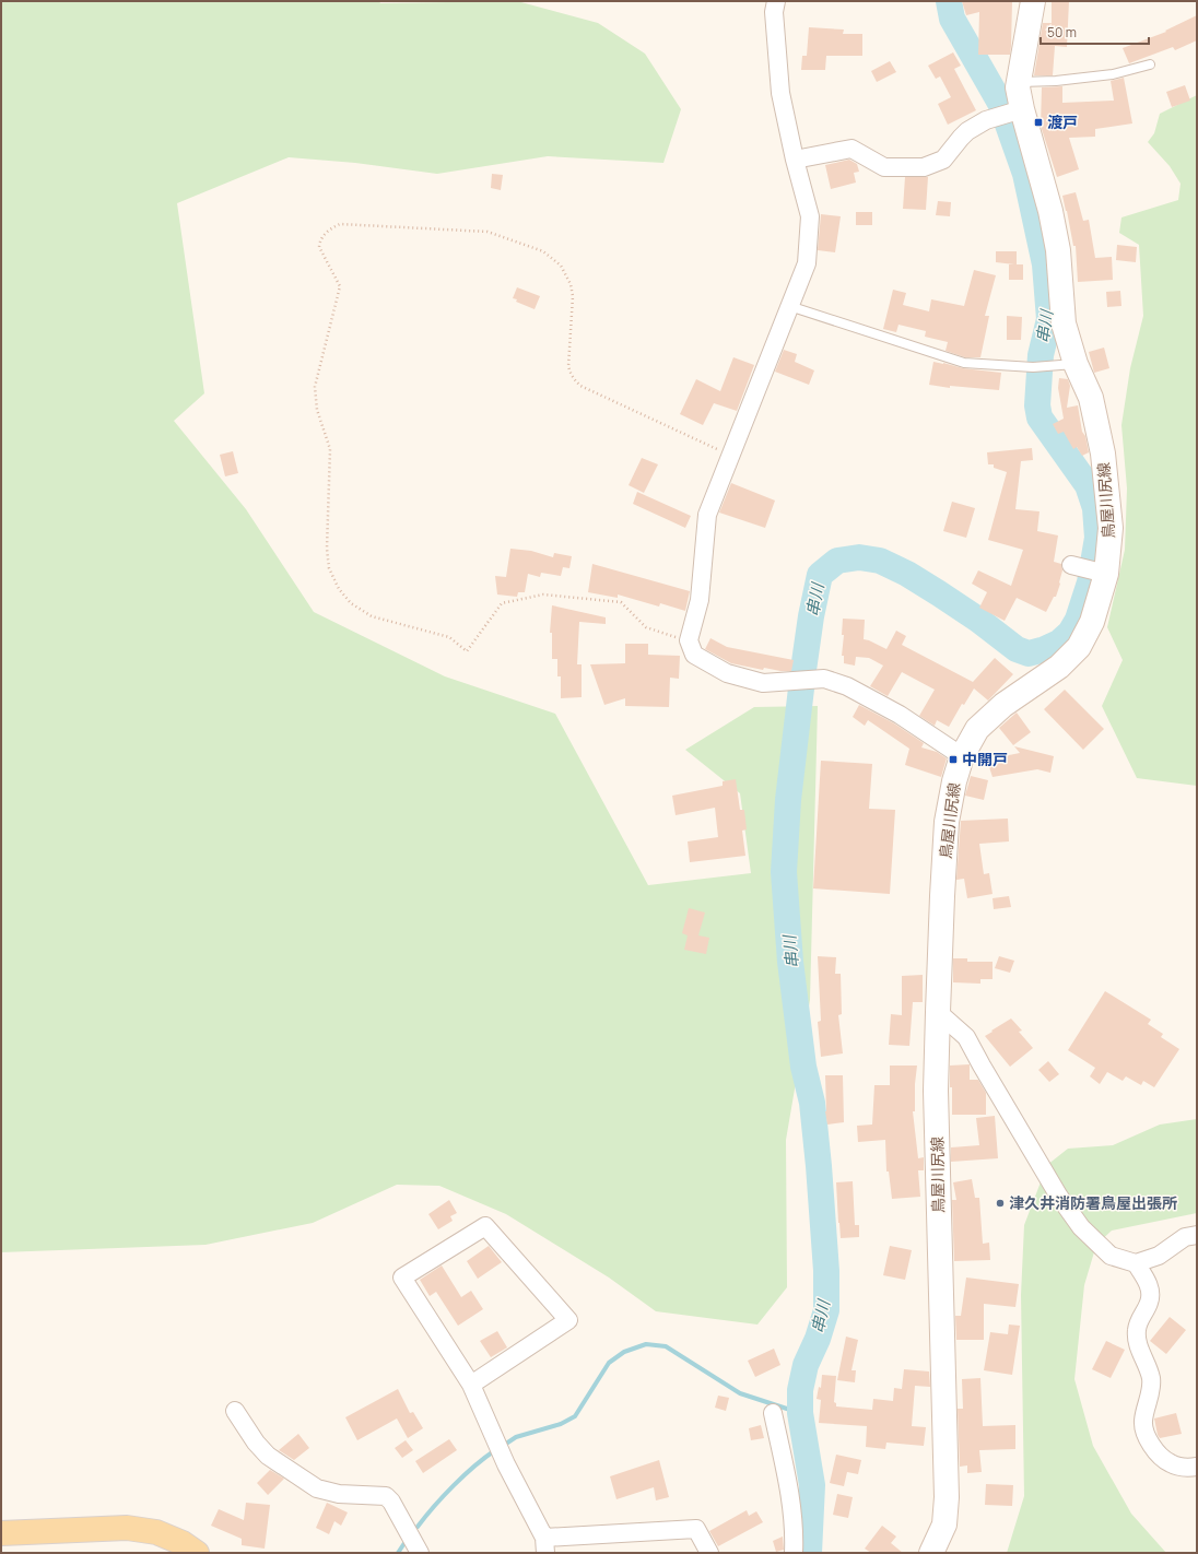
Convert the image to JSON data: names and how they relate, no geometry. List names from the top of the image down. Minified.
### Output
{"streets":{"main road":["鳥屋川尻線"]},"water":["串川"],"places":{"transit":["渡戸","中開戸"],"other":["津久井消防署鳥屋出張所"]},"scale_bar":"50 m"}
